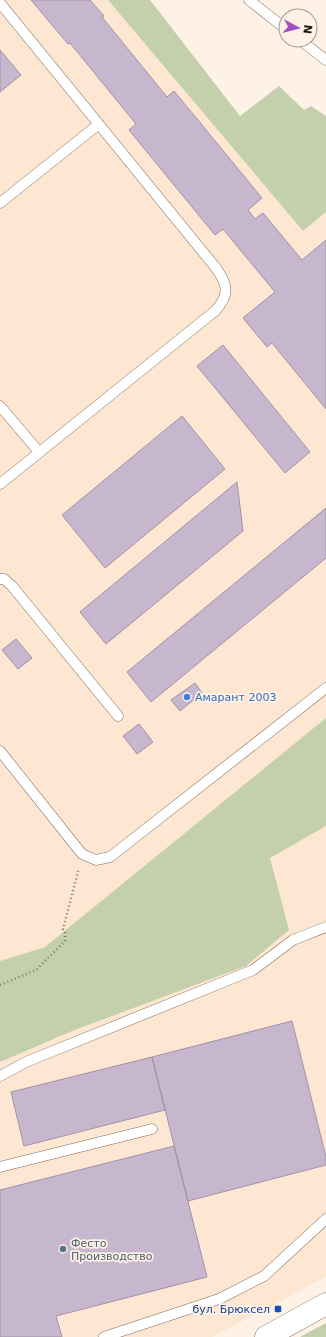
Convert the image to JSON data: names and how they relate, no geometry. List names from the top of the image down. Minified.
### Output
{"places":{"other":["Амарант 2003","Фесто Производство"],"transit":["бул. Брюксел"]},"north":"right"}
